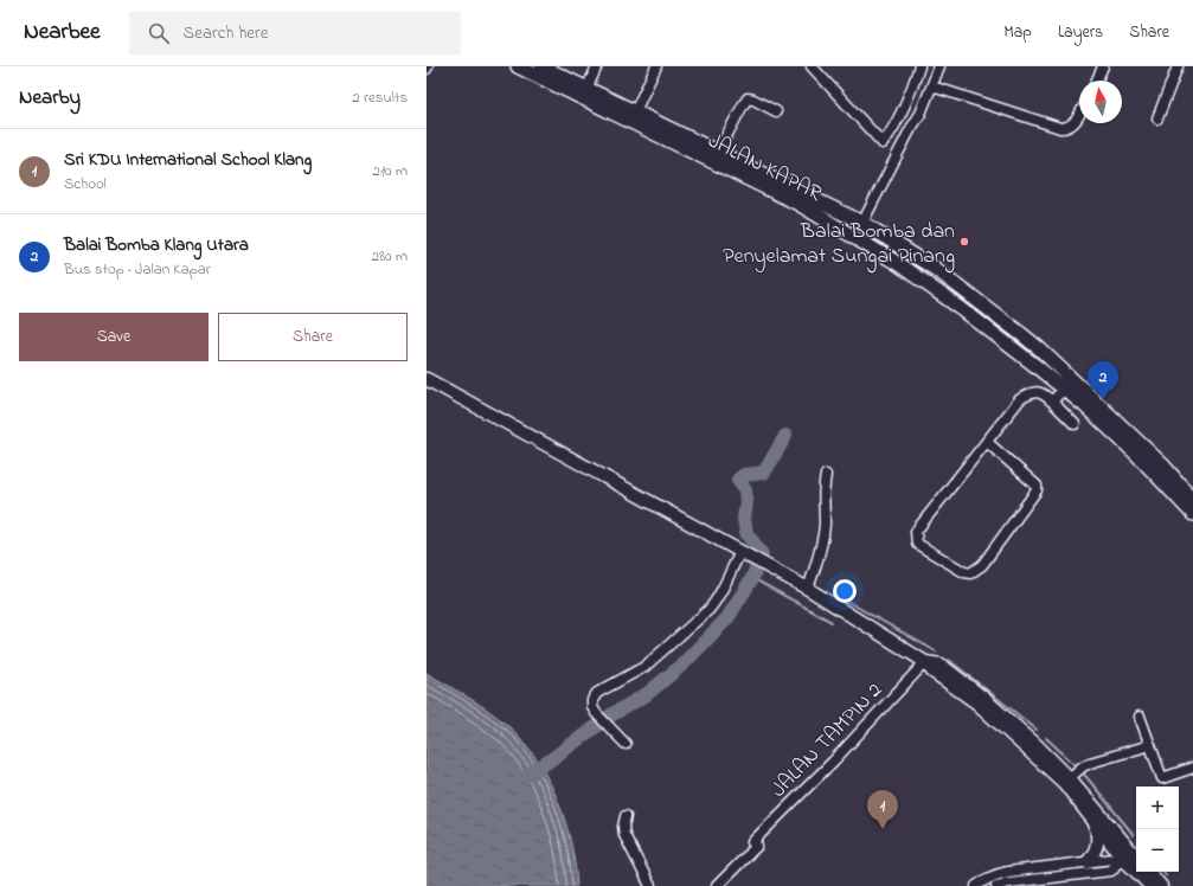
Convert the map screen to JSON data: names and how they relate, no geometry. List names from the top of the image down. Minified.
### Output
{"streets":{"highway":["JALAN KAPAR"],"street":["JALAN TAMPIN 2"]},"places":["Balai Bomba dan Penyelamat Sungai Pinang"],"north":"top","page":{"header":"Nearbee","search":"Search here","nav":["Map","Layers","Share"],"heading":["Nearby","2 results"],"list":[{"mark":"1","name":"Sri KDU International School Klang","note":"School","value":"210 m"},{"mark":"2","name":"Balai Bomba Klang Utara","note":"Bus stop · Jalan Kapar","value":"280 m"}],"buttons":["Save","Share"],"pins":["2","1"],"map_buttons":["+","−"]}}
